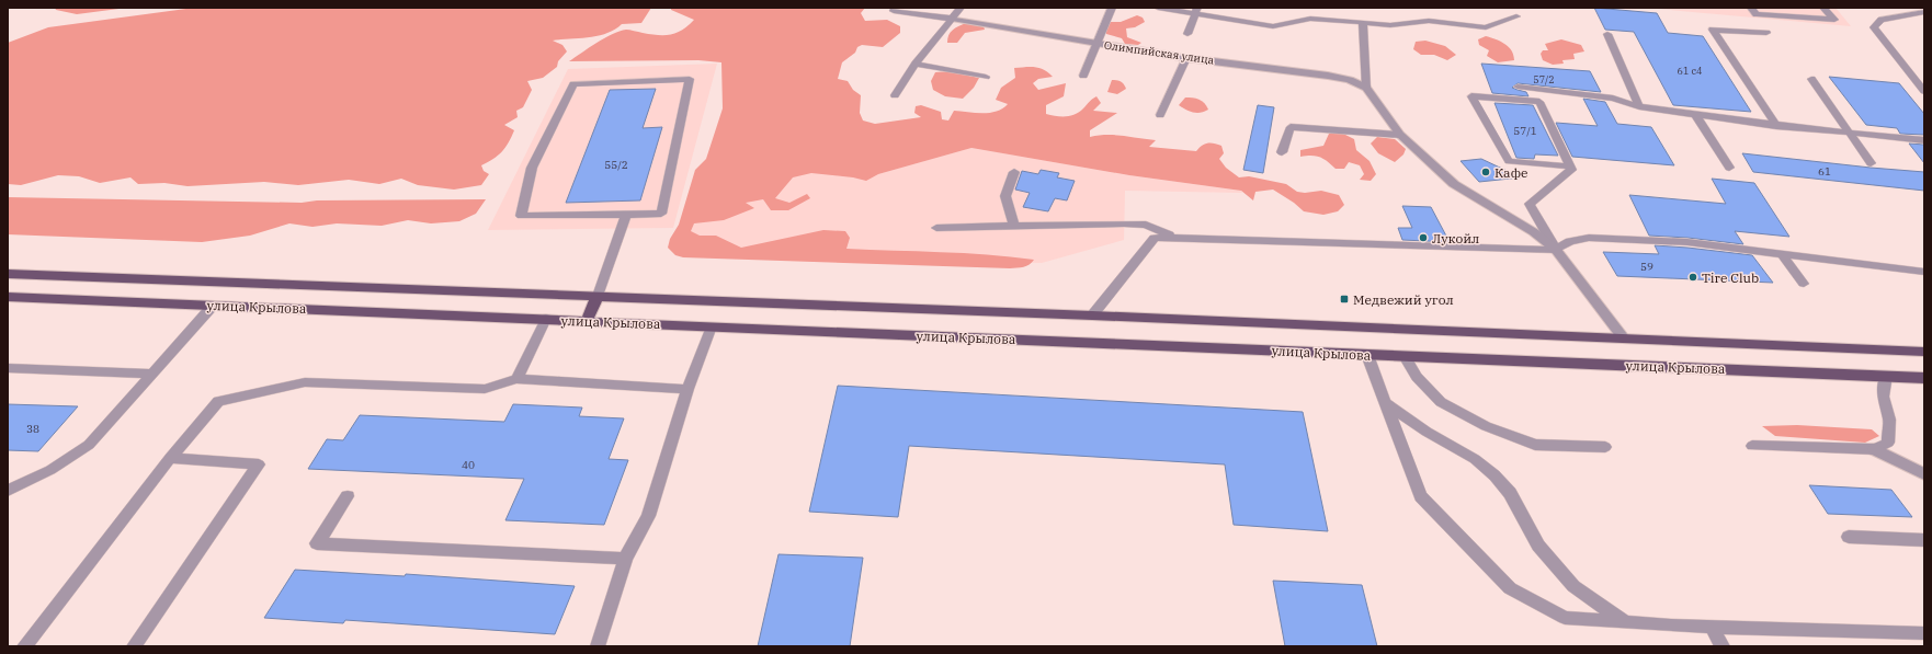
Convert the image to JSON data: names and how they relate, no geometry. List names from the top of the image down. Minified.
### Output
{"streets":{"main road":["улица Крылова"],"street":["Олимпийская улица"]},"places":{"other":["Кафе","Лукойл","Tire Club"],"transit":["Медвежий угол"]},"house_numbers":["61 с4","57/2","57/1","55/2","61","59","38","40"]}
